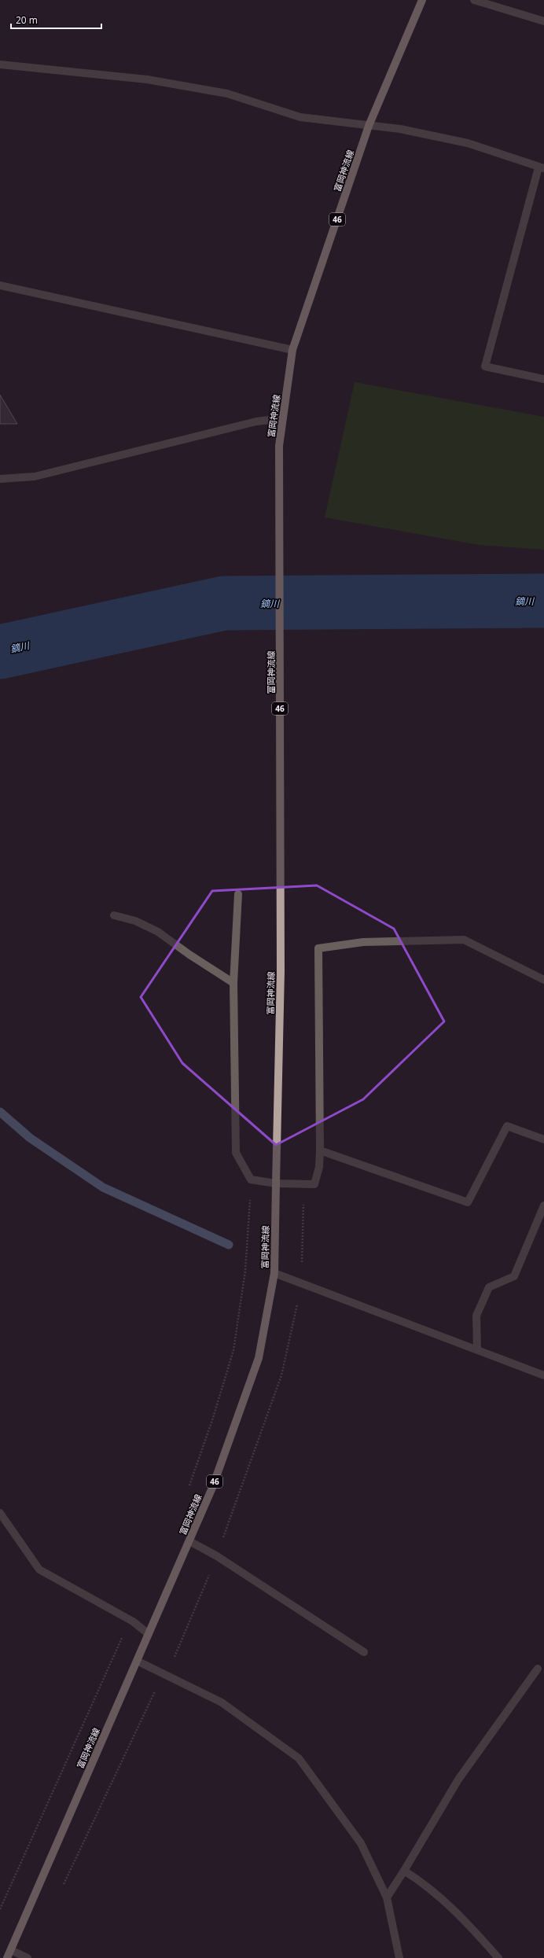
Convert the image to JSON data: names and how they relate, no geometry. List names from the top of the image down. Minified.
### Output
{"streets":{"main road":["富岡神流線","46"]},"water":["鏑川"],"scale_bar":"20 m"}
